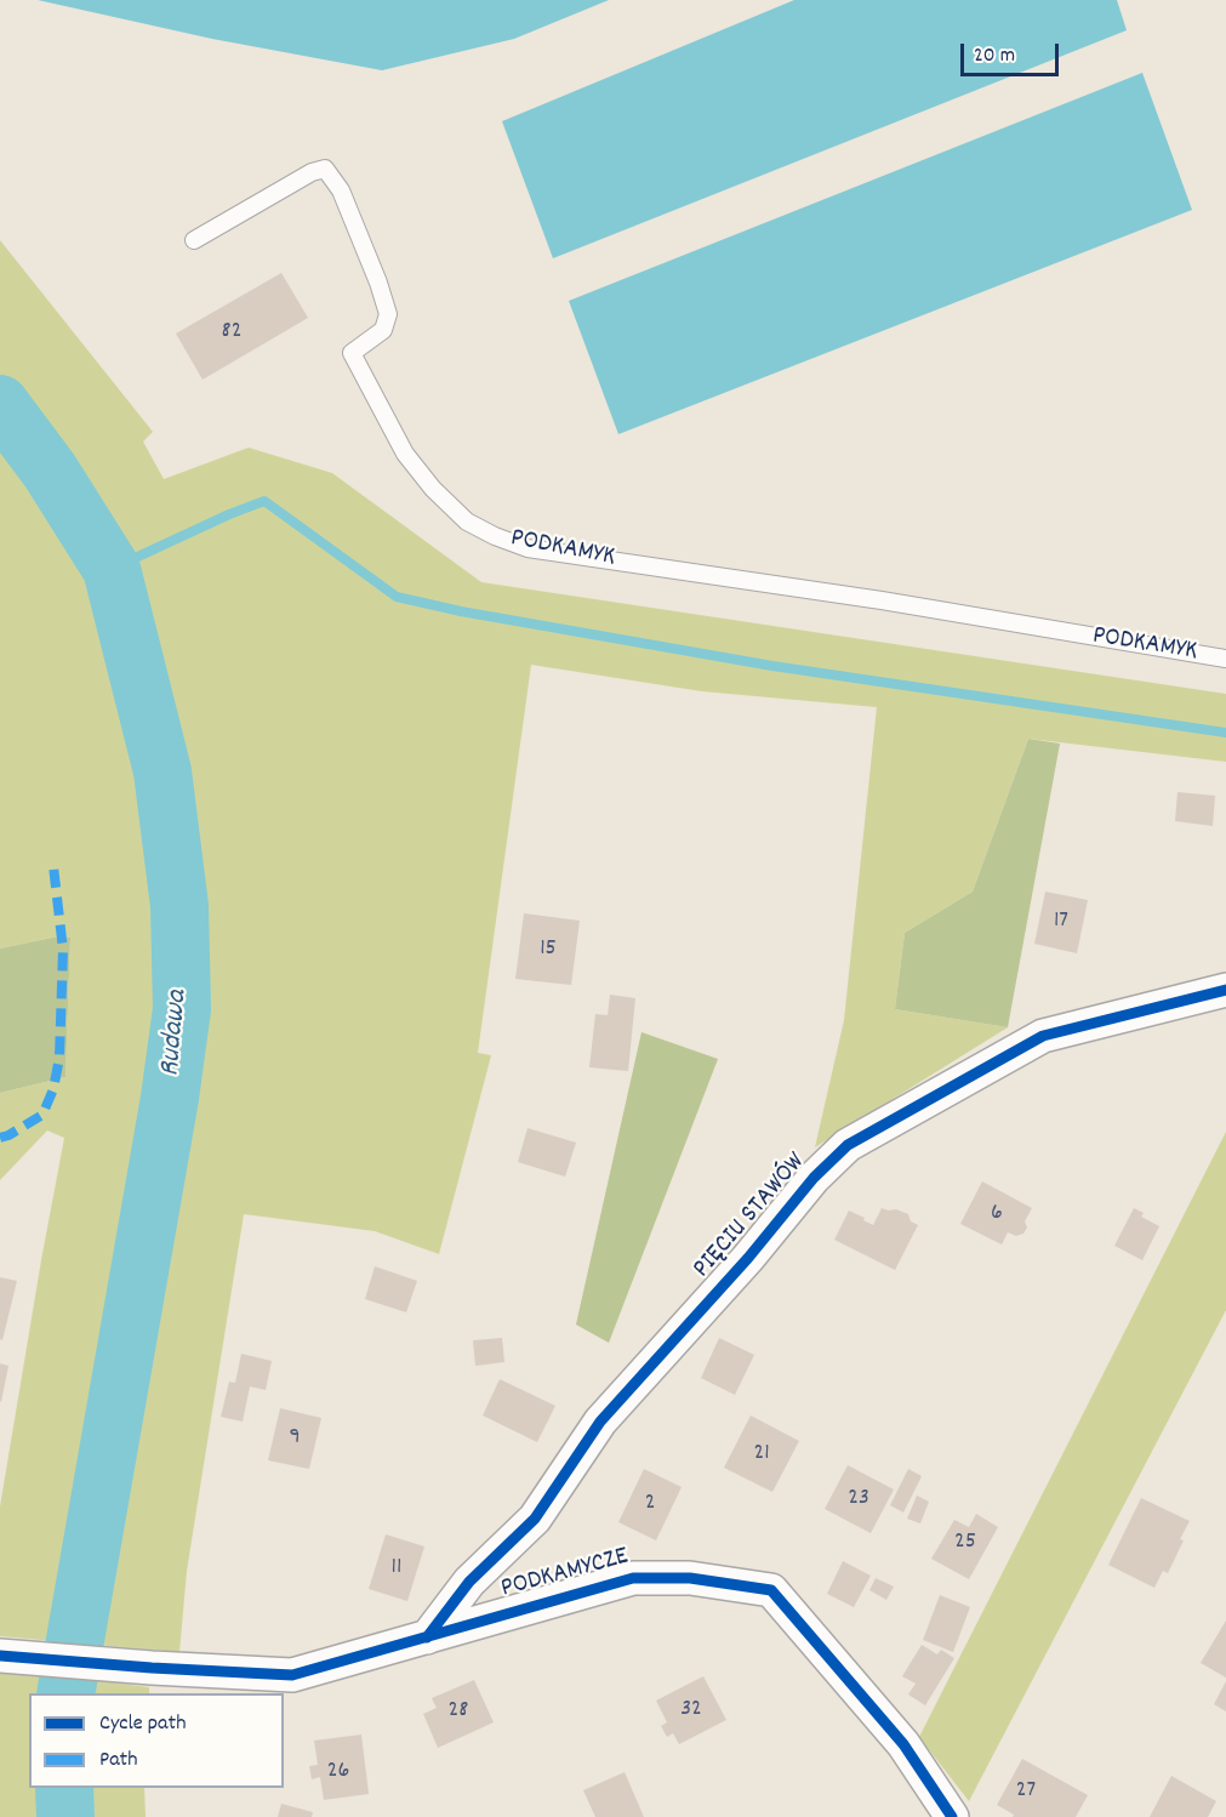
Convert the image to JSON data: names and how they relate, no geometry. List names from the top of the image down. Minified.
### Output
{"streets":{"street":["PIĘCIU STAWÓW","PODKAMYCZE"],"lane":["PODKAMYK"]},"crossings":[["PIĘCIU STAWÓW","PODKAMYCZE"]],"water":["Rudawa"],"house_numbers":["82","17","15","6","9","21","23","2","25","11","32","28","26","27"],"legend":["Cycle path","Path"],"scale_bar":"20 m"}
